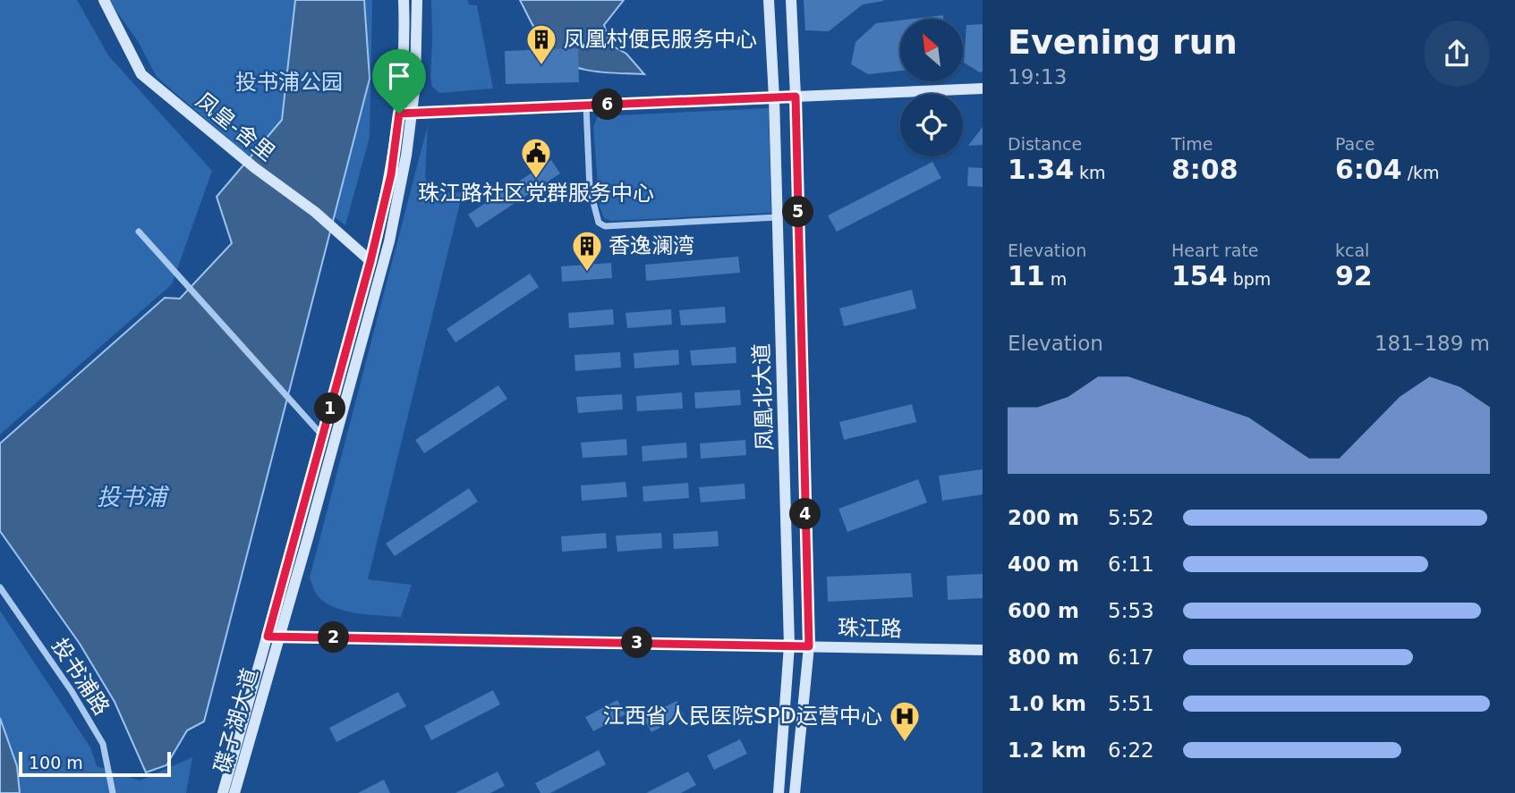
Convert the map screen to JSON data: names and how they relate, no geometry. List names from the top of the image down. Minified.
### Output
{"streets":{"main road":["凤皇-舍里","凤凰北大道","珠江路","碟子湖大道"],"street":["投书浦路"]},"crossings":[["凤皇-舍里","碟子湖大道"],["凤凰北大道","珠江路"],["珠江路","碟子湖大道"]],"water":["投书浦"],"parks":["投书浦公园"],"places":{"building":["凤凰村便民服务中心","香逸澜湾"],"public building":["珠江路社区党群服务中心"],"hospital":["江西省人民医院SPD运营中心"]},"scale_bar":"100 m","north":"top left","page":{"heading":["Evening run","19:13"],"pins":["6","5","1","4","2","3"],"stats":[["Distance","1.34 km"],["Time","8:08"],["Pace","6:04 /km"],["Elevation","11 m"],["Heart rate","154 bpm"],["kcal","92"]],"chart":["Elevation","181–189 m"],"list":[{"name":"200 m","note":"5:52"},{"name":"400 m","note":"6:11"},{"name":"600 m","note":"5:53"},{"name":"800 m","note":"6:17"},{"name":"1.0 km","note":"5:51"},{"name":"1.2 km","note":"6:22"}],"scale":"100 m"}}
